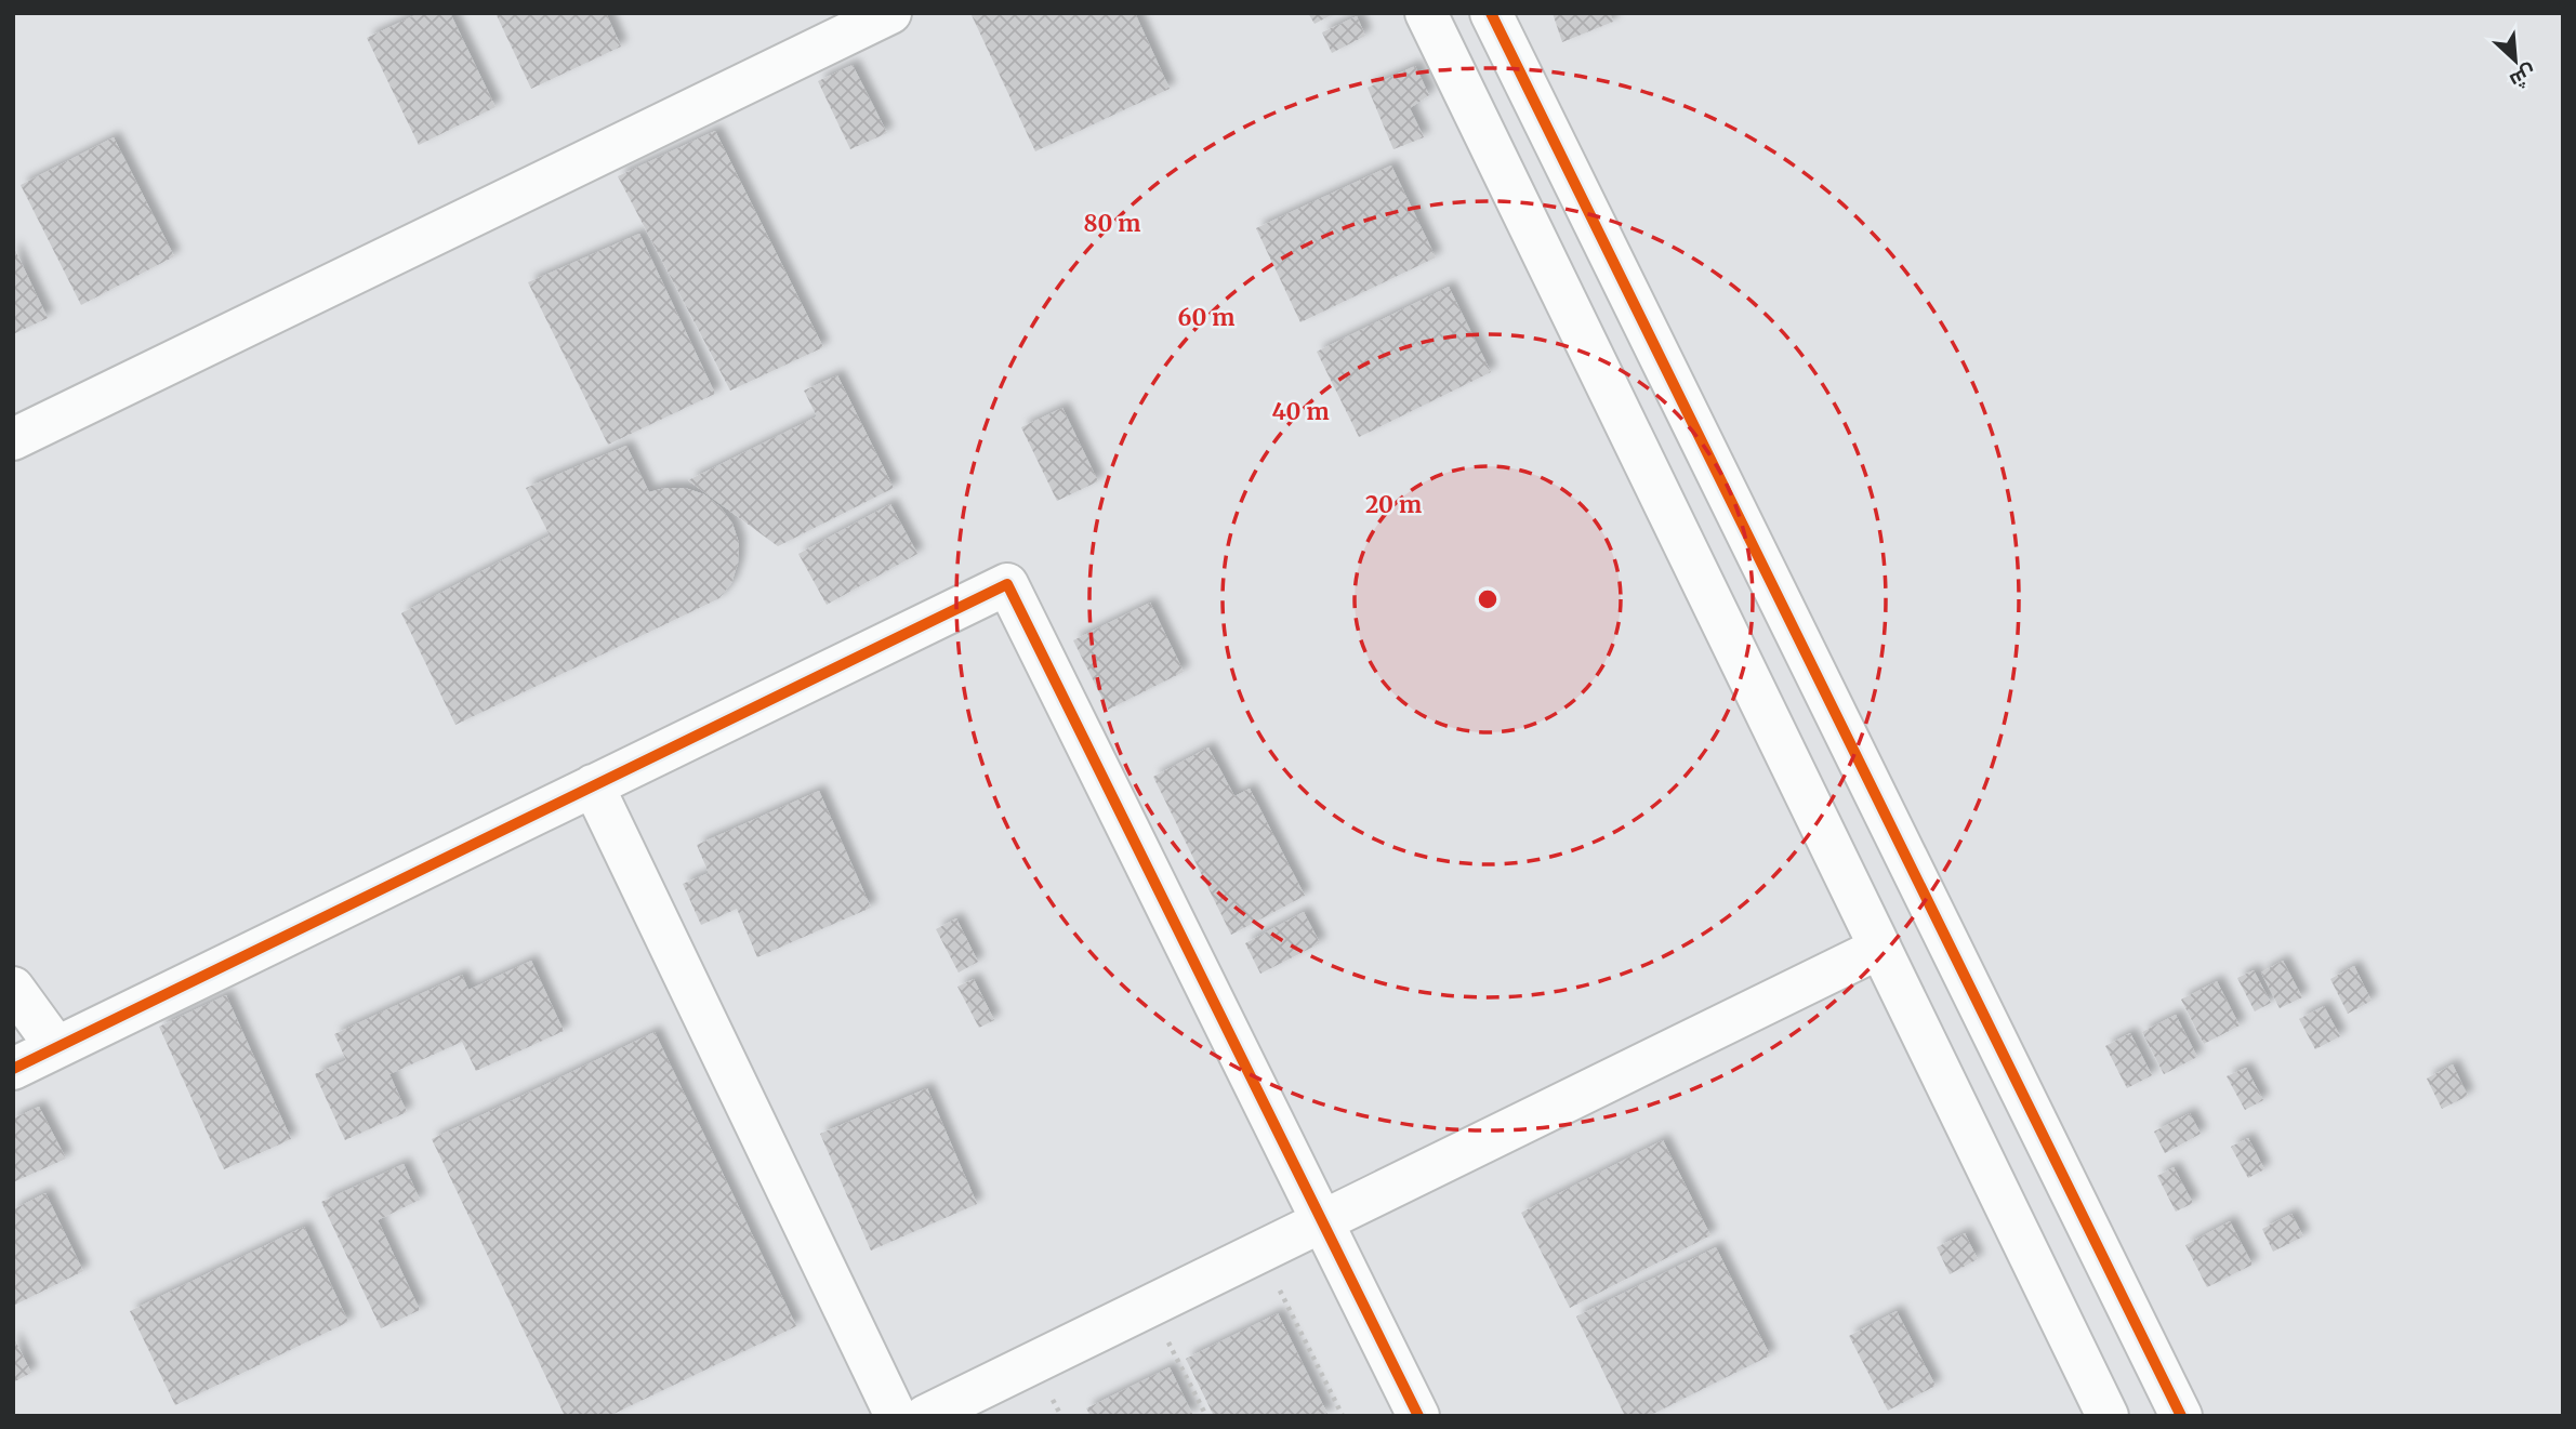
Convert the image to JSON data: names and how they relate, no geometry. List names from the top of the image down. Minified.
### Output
{"north":"bottom right","rings":["80 m","60 m","40 m","20 m"]}
